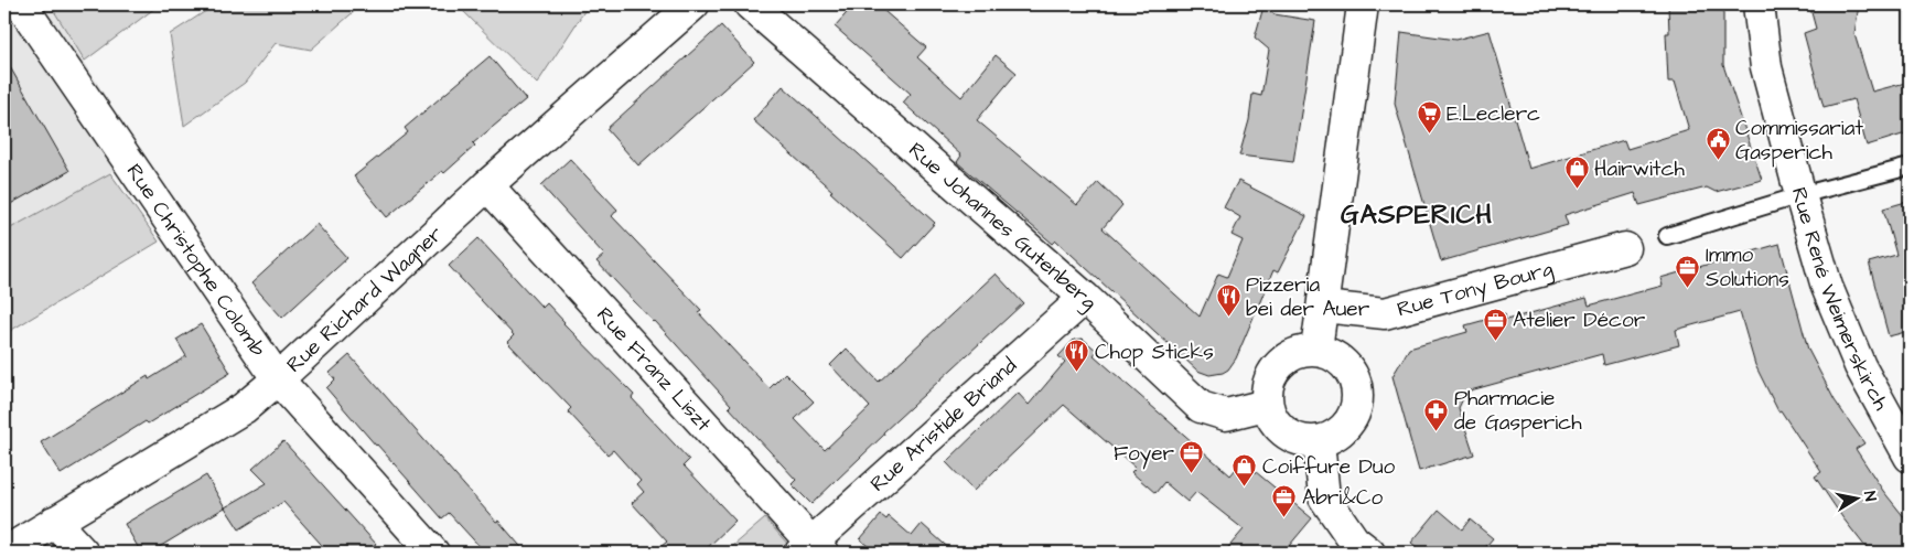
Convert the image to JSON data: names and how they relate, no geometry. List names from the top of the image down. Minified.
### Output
{"streets":{"street":["Rue Johannes Gutenberg","Rue Christophe Colomb","Rue Tony Bourg","Rue René Weimerskirch","Rue Richard Wagner","Rue Franz Liszt","Rue Aristide Briand"]},"crossings":[["Rue Johannes Gutenberg","Rue Aristide Briand"],["Rue Christophe Colomb","Rue Richard Wagner"],["Rue Richard Wagner","Rue Franz Liszt"],["Rue Franz Liszt","Rue Aristide Briand"]],"districts":["GASPERICH"],"places":{"supermarket":["E.Leclerc"],"public building":["Commissariat Gasperich"],"shop":["Hairwitch","Coiffure Duo"],"office":["Immo Solutions","Atelier Décor","Foyer","Abri&Co"],"restaurant":["Pizzeria bei der Auer","Chop Sticks"],"pharmacy":["Pharmacie de Gasperich"]},"north":"right"}
